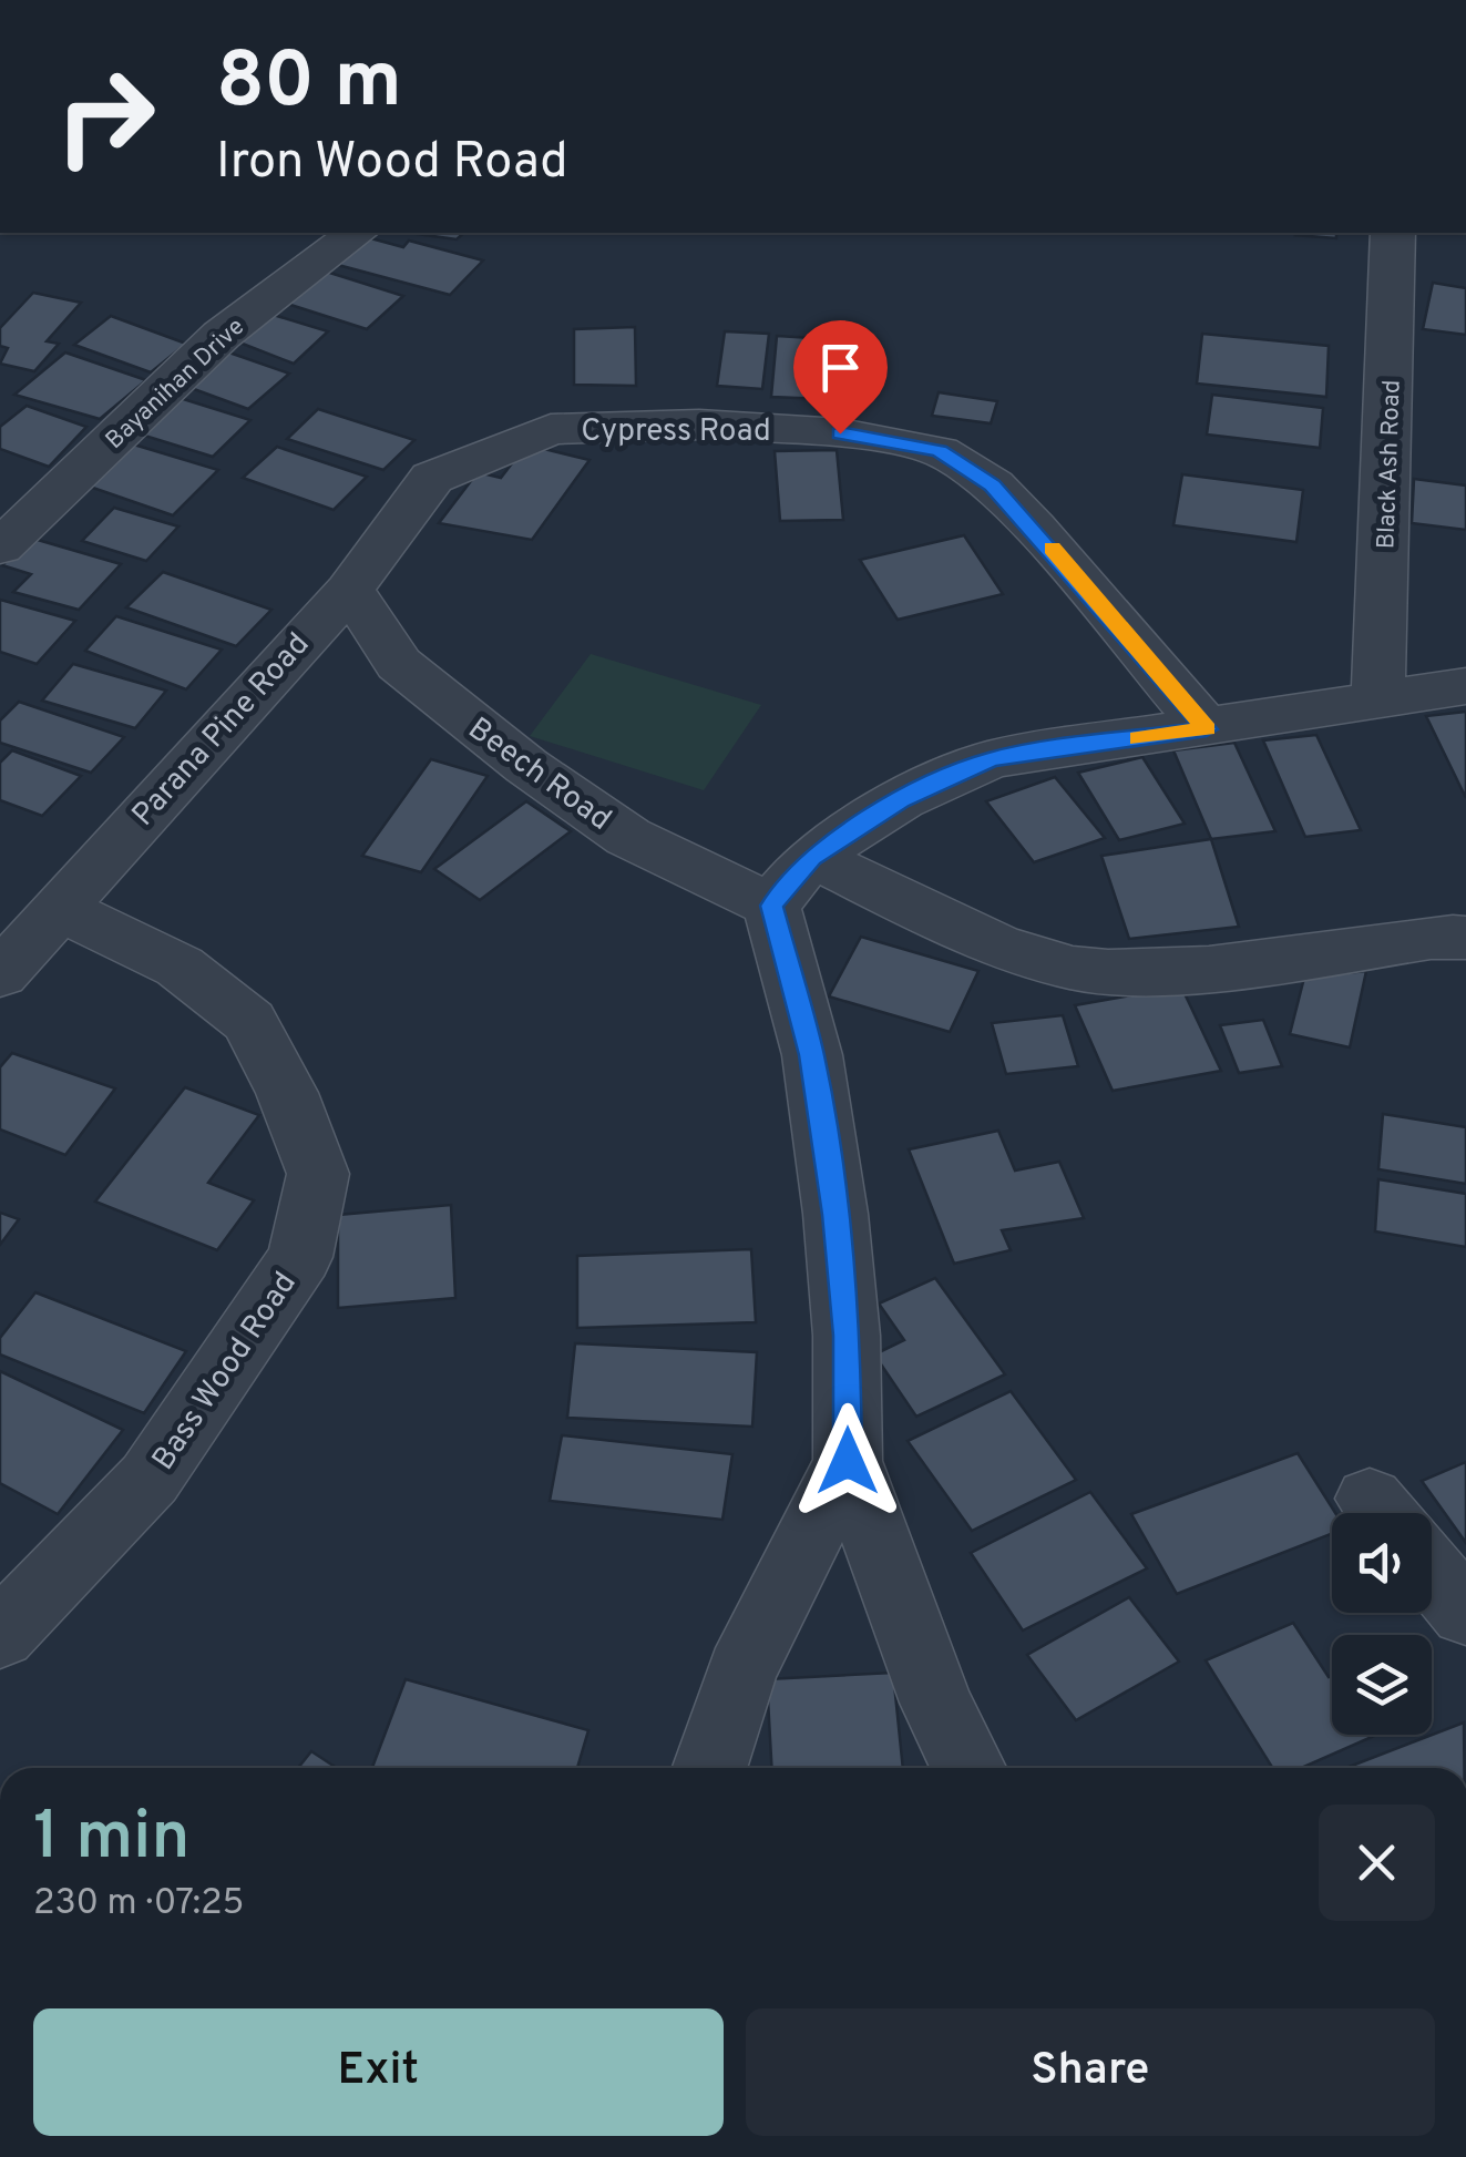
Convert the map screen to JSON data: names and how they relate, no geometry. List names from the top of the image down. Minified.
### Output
{"streets":{"street":["Bayanihan Drive","Cypress Road","Black Ash Road","Parana Pine Road","Beech Road","Bass Wood Road"]},"crossings":[["Cypress Road","Parana Pine Road"],["Parana Pine Road","Beech Road"],["Parana Pine Road","Bass Wood Road"]],"page":{"turn":["80 m","Iron Wood Road"],"heading":["1 min","230 m · 07:25"],"buttons":["Exit","Share"]}}
